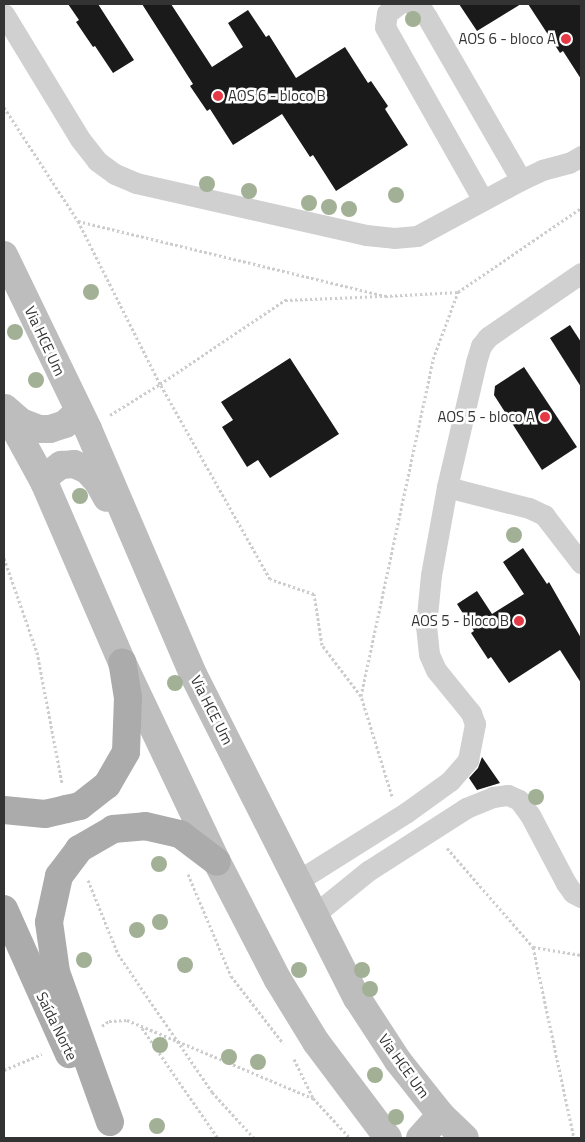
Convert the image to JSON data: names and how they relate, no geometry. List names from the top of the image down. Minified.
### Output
{"streets":{"main road":["Via HCE Um","Saída Norte"]},"places":["AOS 6 - bloco A","AOS 6 - bloco B","AOS 5 - bloco A","AOS 5 - bloco B"]}
